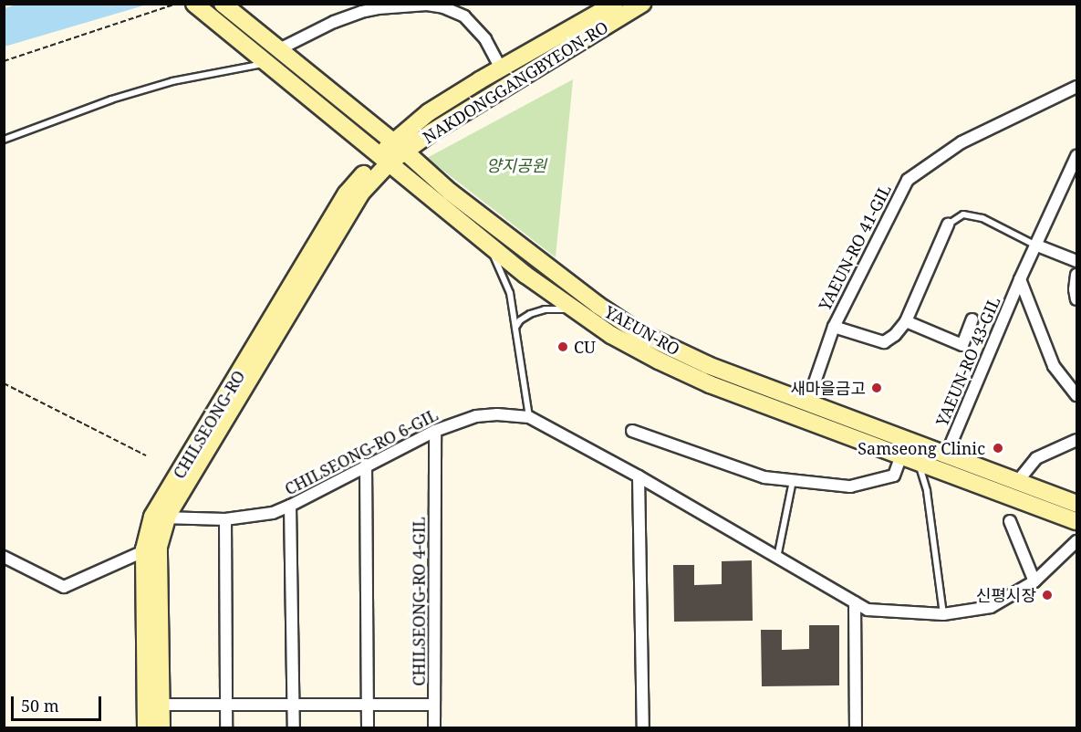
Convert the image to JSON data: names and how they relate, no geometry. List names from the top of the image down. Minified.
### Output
{"streets":{"street":["NAKDONGGANGBYEON-RO","YAEUN-RO 41-GIL","YAEUN-RO","YAEUN-RO 43-GIL","CHILSEONG-RO","CHILSEONG-RO 6-GIL","CHILSEONG-RO 4-GIL"]},"crossings":[["NAKDONGGANGBYEON-RO","YAEUN-RO"],["NAKDONGGANGBYEON-RO","CHILSEONG-RO"],["YAEUN-RO 41-GIL","YAEUN-RO"],["YAEUN-RO 41-GIL","YAEUN-RO 43-GIL"],["YAEUN-RO","YAEUN-RO 43-GIL"],["YAEUN-RO","CHILSEONG-RO"],["CHILSEONG-RO","CHILSEONG-RO 6-GIL"],["CHILSEONG-RO","CHILSEONG-RO 4-GIL"],["CHILSEONG-RO 6-GIL","CHILSEONG-RO 4-GIL"]],"parks":["양지공원"],"places":["CU","새마을금고","Samseong Clinic","신평시장"],"scale_bar":"50 m"}
